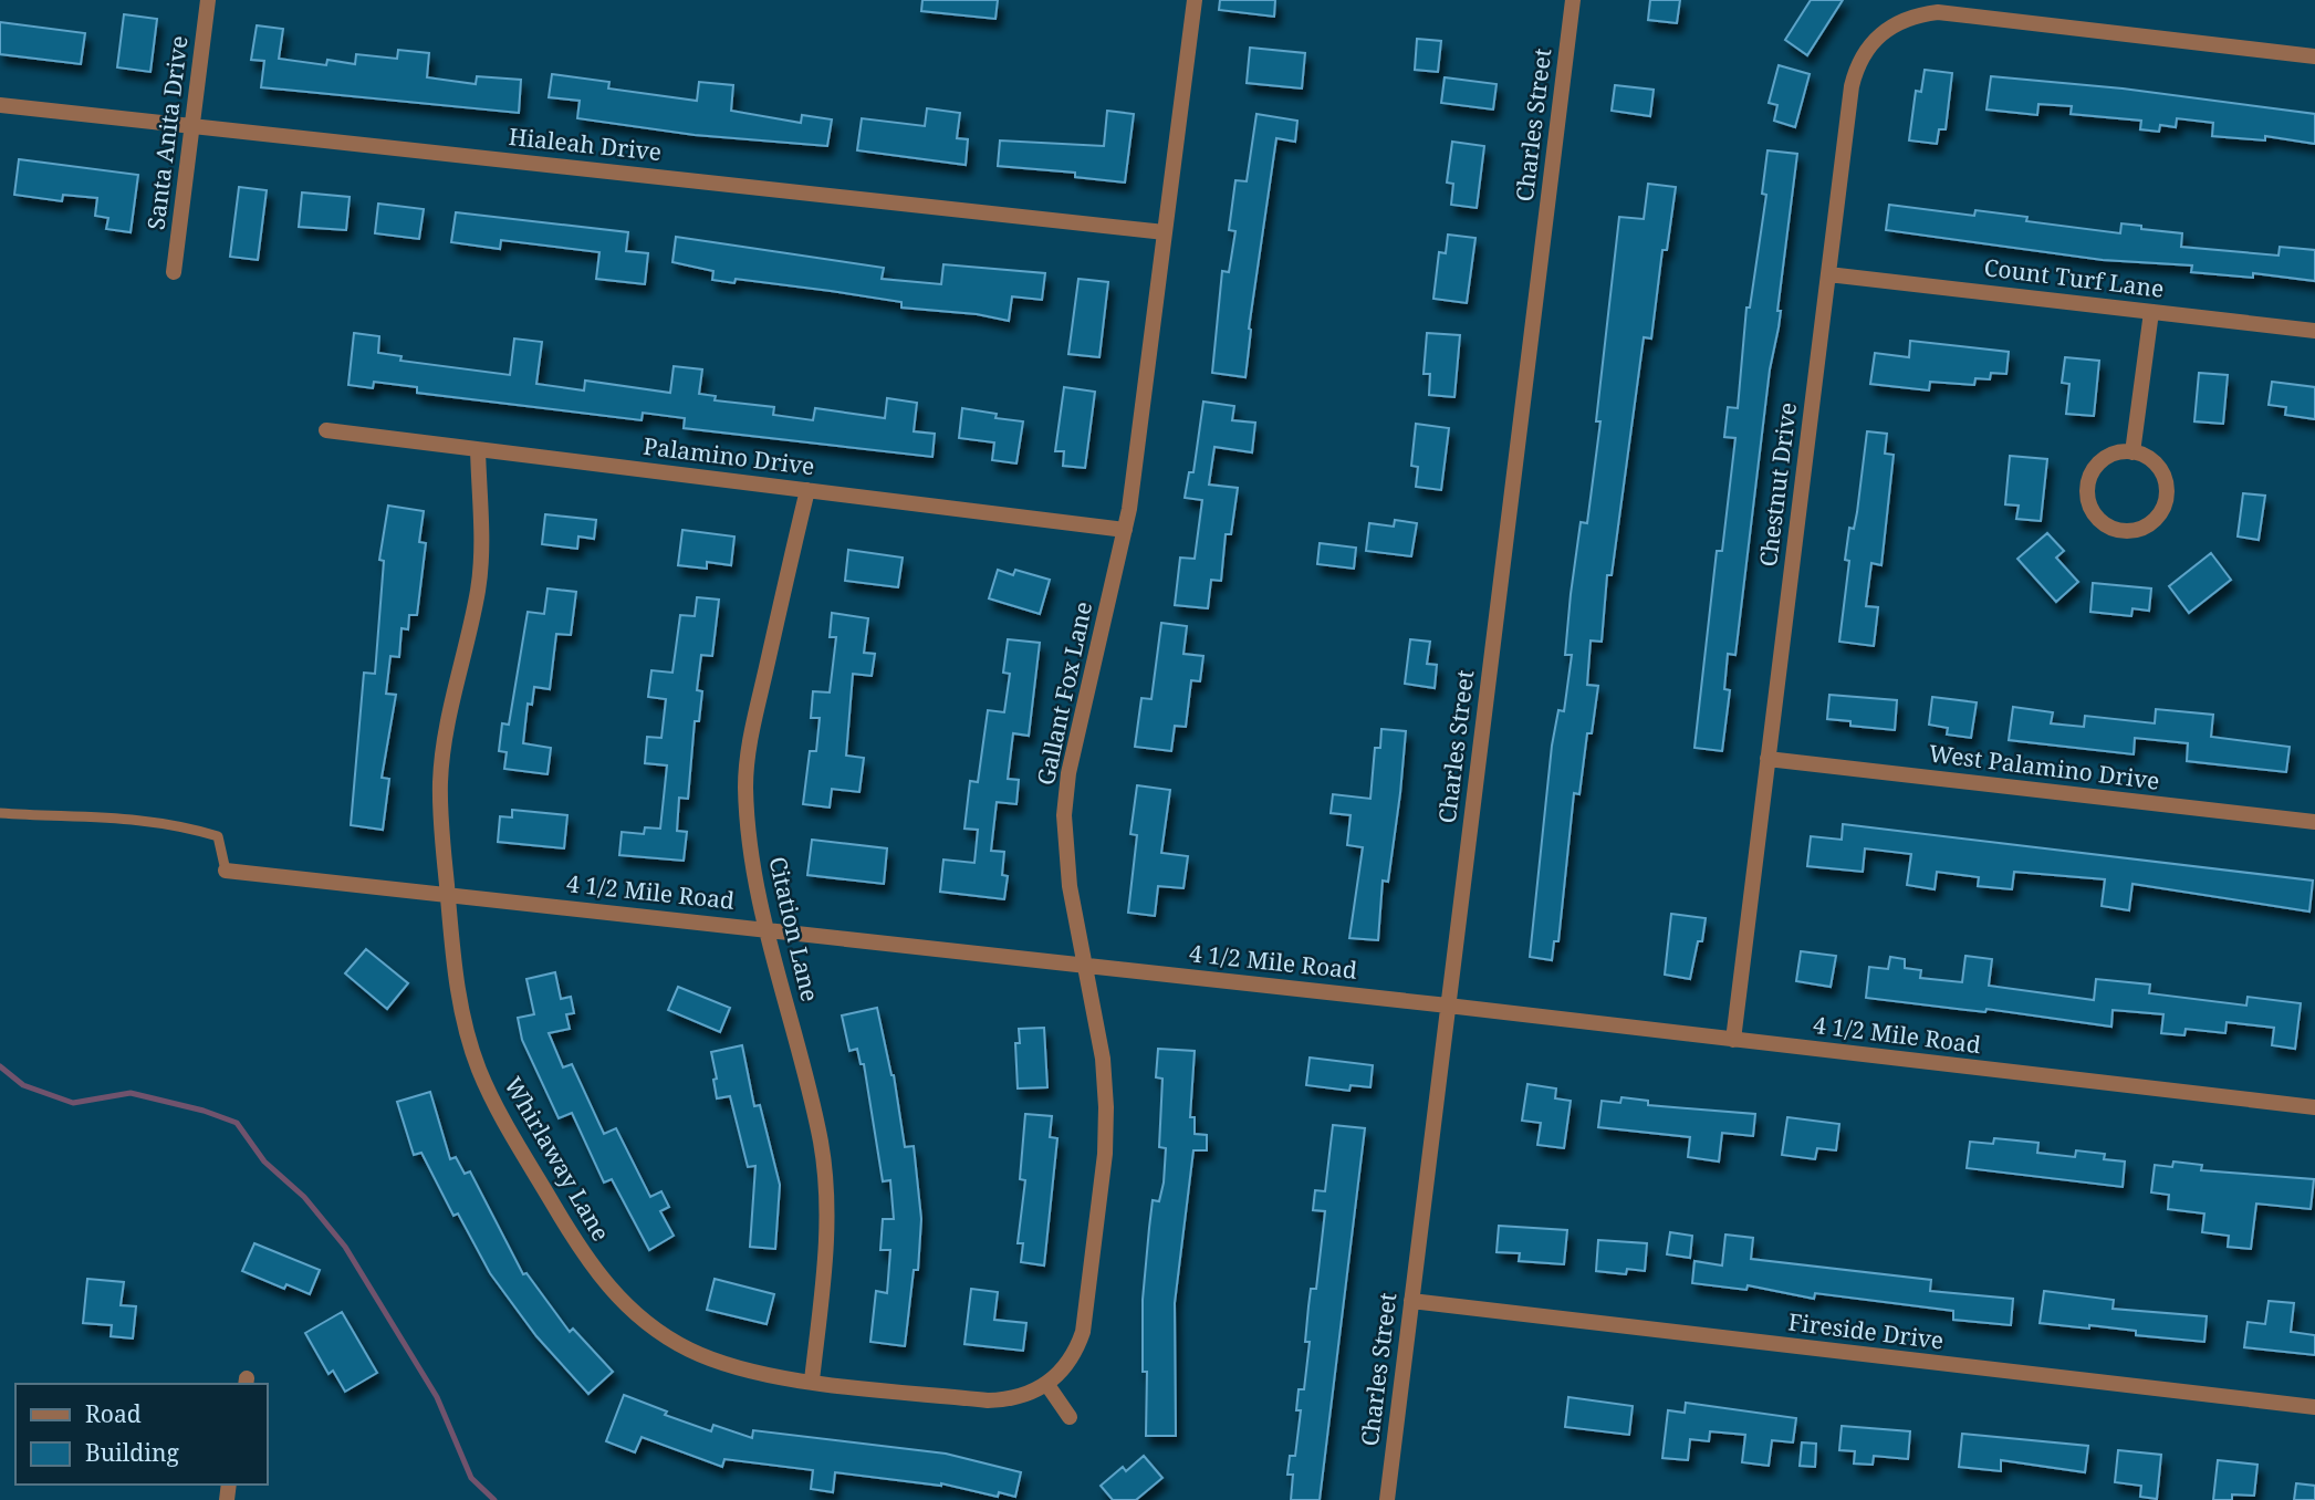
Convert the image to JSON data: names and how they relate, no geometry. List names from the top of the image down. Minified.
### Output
{"streets":{"street":["Charles Street","Santa Anita Drive","Hialeah Drive","Count Turf Lane","Palamino Drive","Chestnut Drive","Gallant Fox Lane","West Palamino Drive","4 1/2 Mile Road","Citation Lane","Whirlaway Lane","Fireside Drive"]},"crossings":[["Charles Street","4 1/2 Mile Road"],["Charles Street","Fireside Drive"],["Santa Anita Drive","Hialeah Drive"],["Hialeah Drive","Gallant Fox Lane"],["Count Turf Lane","Chestnut Drive"],["Palamino Drive","Gallant Fox Lane"],["Palamino Drive","Citation Lane"],["Palamino Drive","Whirlaway Lane"],["Chestnut Drive","West Palamino Drive"],["Chestnut Drive","4 1/2 Mile Road"],["Gallant Fox Lane","4 1/2 Mile Road"],["Gallant Fox Lane","Whirlaway Lane"],["4 1/2 Mile Road","Citation Lane"],["4 1/2 Mile Road","Whirlaway Lane"],["Citation Lane","Whirlaway Lane"]],"legend":["Road","Building"]}
